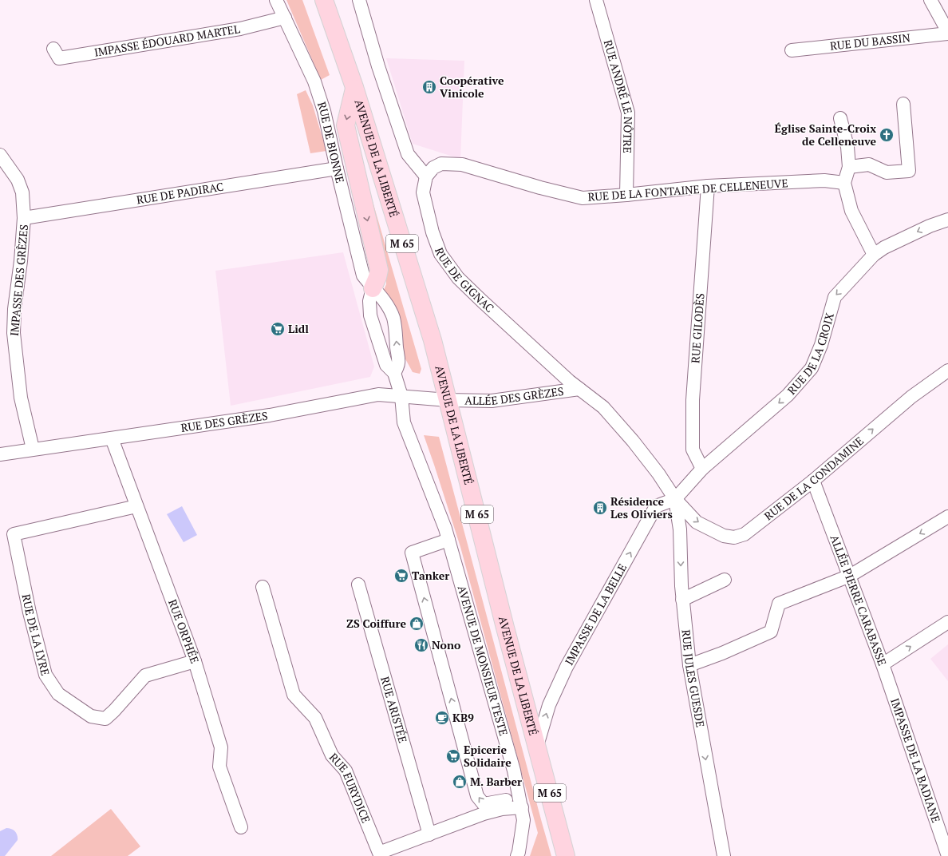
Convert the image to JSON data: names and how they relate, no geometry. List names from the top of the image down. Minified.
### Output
{"streets":{"main road":["AVENUE DE LA LIBERTÉ","M 65"],"street":["IMPASSE ÉDOUARD MARTEL","RUE DU BASSIN","RUE ANDRÉ LE NÔTRE","RUE DE BIONNE","RUE DE LA FONTAINE DE CELLENEUVE","RUE DE PADIRAC","RUE DE GIGNAC","IMPASSE DES GRÈZES","RUE GILODÈS","RUE DE LA CROIX","ALLÉE DES GRÈZES","RUE DES GRÈZES","RUE DE LA CONDAMINE","ALLÉE PIERRE CARABASSE","IMPASSE DE LA BELLE","RUE ORPHÉE","RUE DE LA LYRE","AVENUE DE MONSIEUR TESTE","RUE JULES GUESDE","RUE ARISTÉE","IMPASSE DE LA BADIANE","RUE EURYDICE"]},"crossings":[["IMPASSE ÉDOUARD MARTEL","RUE DE BIONNE"],["RUE ANDRÉ LE NÔTRE","RUE DE LA FONTAINE DE CELLENEUVE"],["RUE DE BIONNE","RUE DE PADIRAC"],["RUE DE BIONNE","M 65"],["AVENUE DE LA LIBERTÉ","M 65"],["AVENUE DE LA LIBERTÉ","ALLÉE DES GRÈZES"],["AVENUE DE LA LIBERTÉ","RUE DES GRÈZES"],["AVENUE DE LA LIBERTÉ","IMPASSE DE LA BELLE"],["RUE DE LA FONTAINE DE CELLENEUVE","RUE DE GIGNAC"],["RUE DE LA FONTAINE DE CELLENEUVE","RUE GILODÈS"],["RUE DE PADIRAC","IMPASSE DES GRÈZES"],["RUE DE GIGNAC","RUE DE LA CROIX"],["RUE DE GIGNAC","ALLÉE DES GRÈZES"],["RUE DE GIGNAC","RUE DE LA CONDAMINE"],["RUE DE GIGNAC","IMPASSE DE LA BELLE"],["RUE DE GIGNAC","RUE JULES GUESDE"],["IMPASSE DES GRÈZES","RUE DES GRÈZES"],["RUE GILODÈS","RUE DE LA CROIX"],["RUE DE LA CROIX","RUE DE LA CONDAMINE"],["RUE DE LA CROIX","IMPASSE DE LA BELLE"],["RUE DE LA CROIX","RUE JULES GUESDE"],["ALLÉE DES GRÈZES","RUE DES GRÈZES"],["RUE DES GRÈZES","RUE ORPHÉE"],["RUE DES GRÈZES","AVENUE DE MONSIEUR TESTE"],["RUE DE LA CONDAMINE","ALLÉE PIERRE CARABASSE"],["RUE DE LA CONDAMINE","IMPASSE DE LA BELLE"],["RUE DE LA CONDAMINE","RUE JULES GUESDE"],["ALLÉE PIERRE CARABASSE","IMPASSE DE LA BADIANE"],["IMPASSE DE LA BELLE","RUE JULES GUESDE"],["RUE ORPHÉE","RUE DE LA LYRE"],["AVENUE DE MONSIEUR TESTE","RUE EURYDICE"],["RUE ARISTÉE","RUE EURYDICE"]],"one_way":["RUE DE LA CROIX","IMPASSE DE LA BELLE","RUE JULES GUESDE"],"places":{"building":["Coopérative Vinicole","Résidence Les Oliviers"],"church":["Église Sainte-Croix de Celleneuve"],"supermarket":["Lidl","Tanker","Epicerie Solidaire"],"shop":["ZS Coiffure","M. Barber"],"restaurant":["Nono"],"cafe":["KB9"]}}
